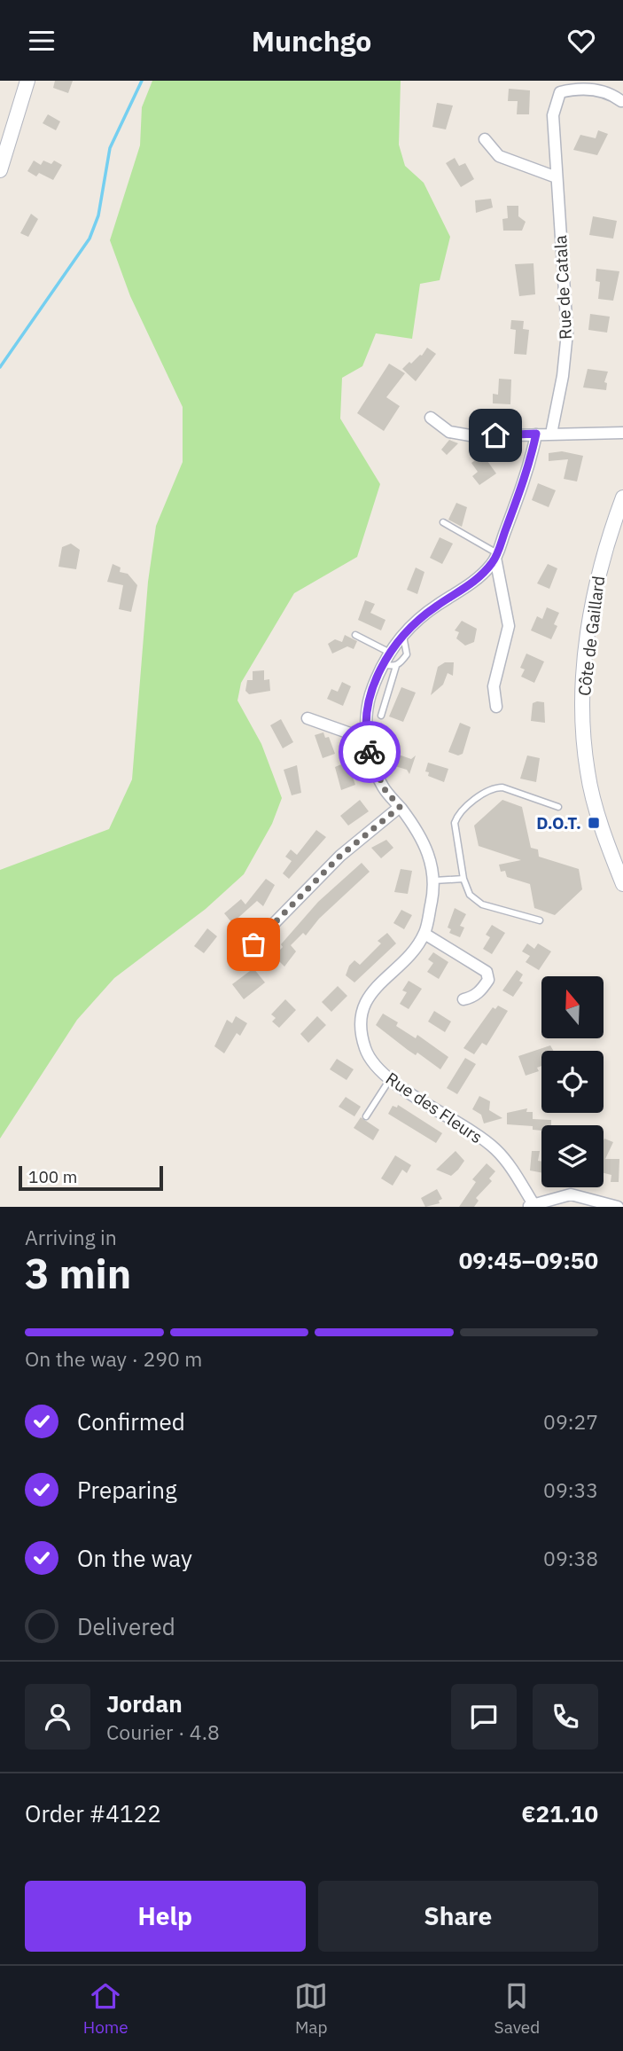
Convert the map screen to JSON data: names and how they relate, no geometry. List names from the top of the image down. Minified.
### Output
{"streets":{"street":["Rue de Catala","Côte de Gaillard","Rue des Fleurs"]},"places":{"transit":["D.O.T."]},"scale_bar":"100 m","north":"top","page":{"header":"Munchgo","scale":"100 m","heading":["3 min","Arriving in","09:45–09:50"],"panel":["Jordan","Courier · 4.8","Order #4122","€21.10"],"bar":"On the way · 290 m","list":[["Confirmed","09:27"],["Preparing","09:33"],["On the way","09:38"],"Delivered"],"buttons":["Help","Share"],"tabs":["Home","Map","Saved"]}}
